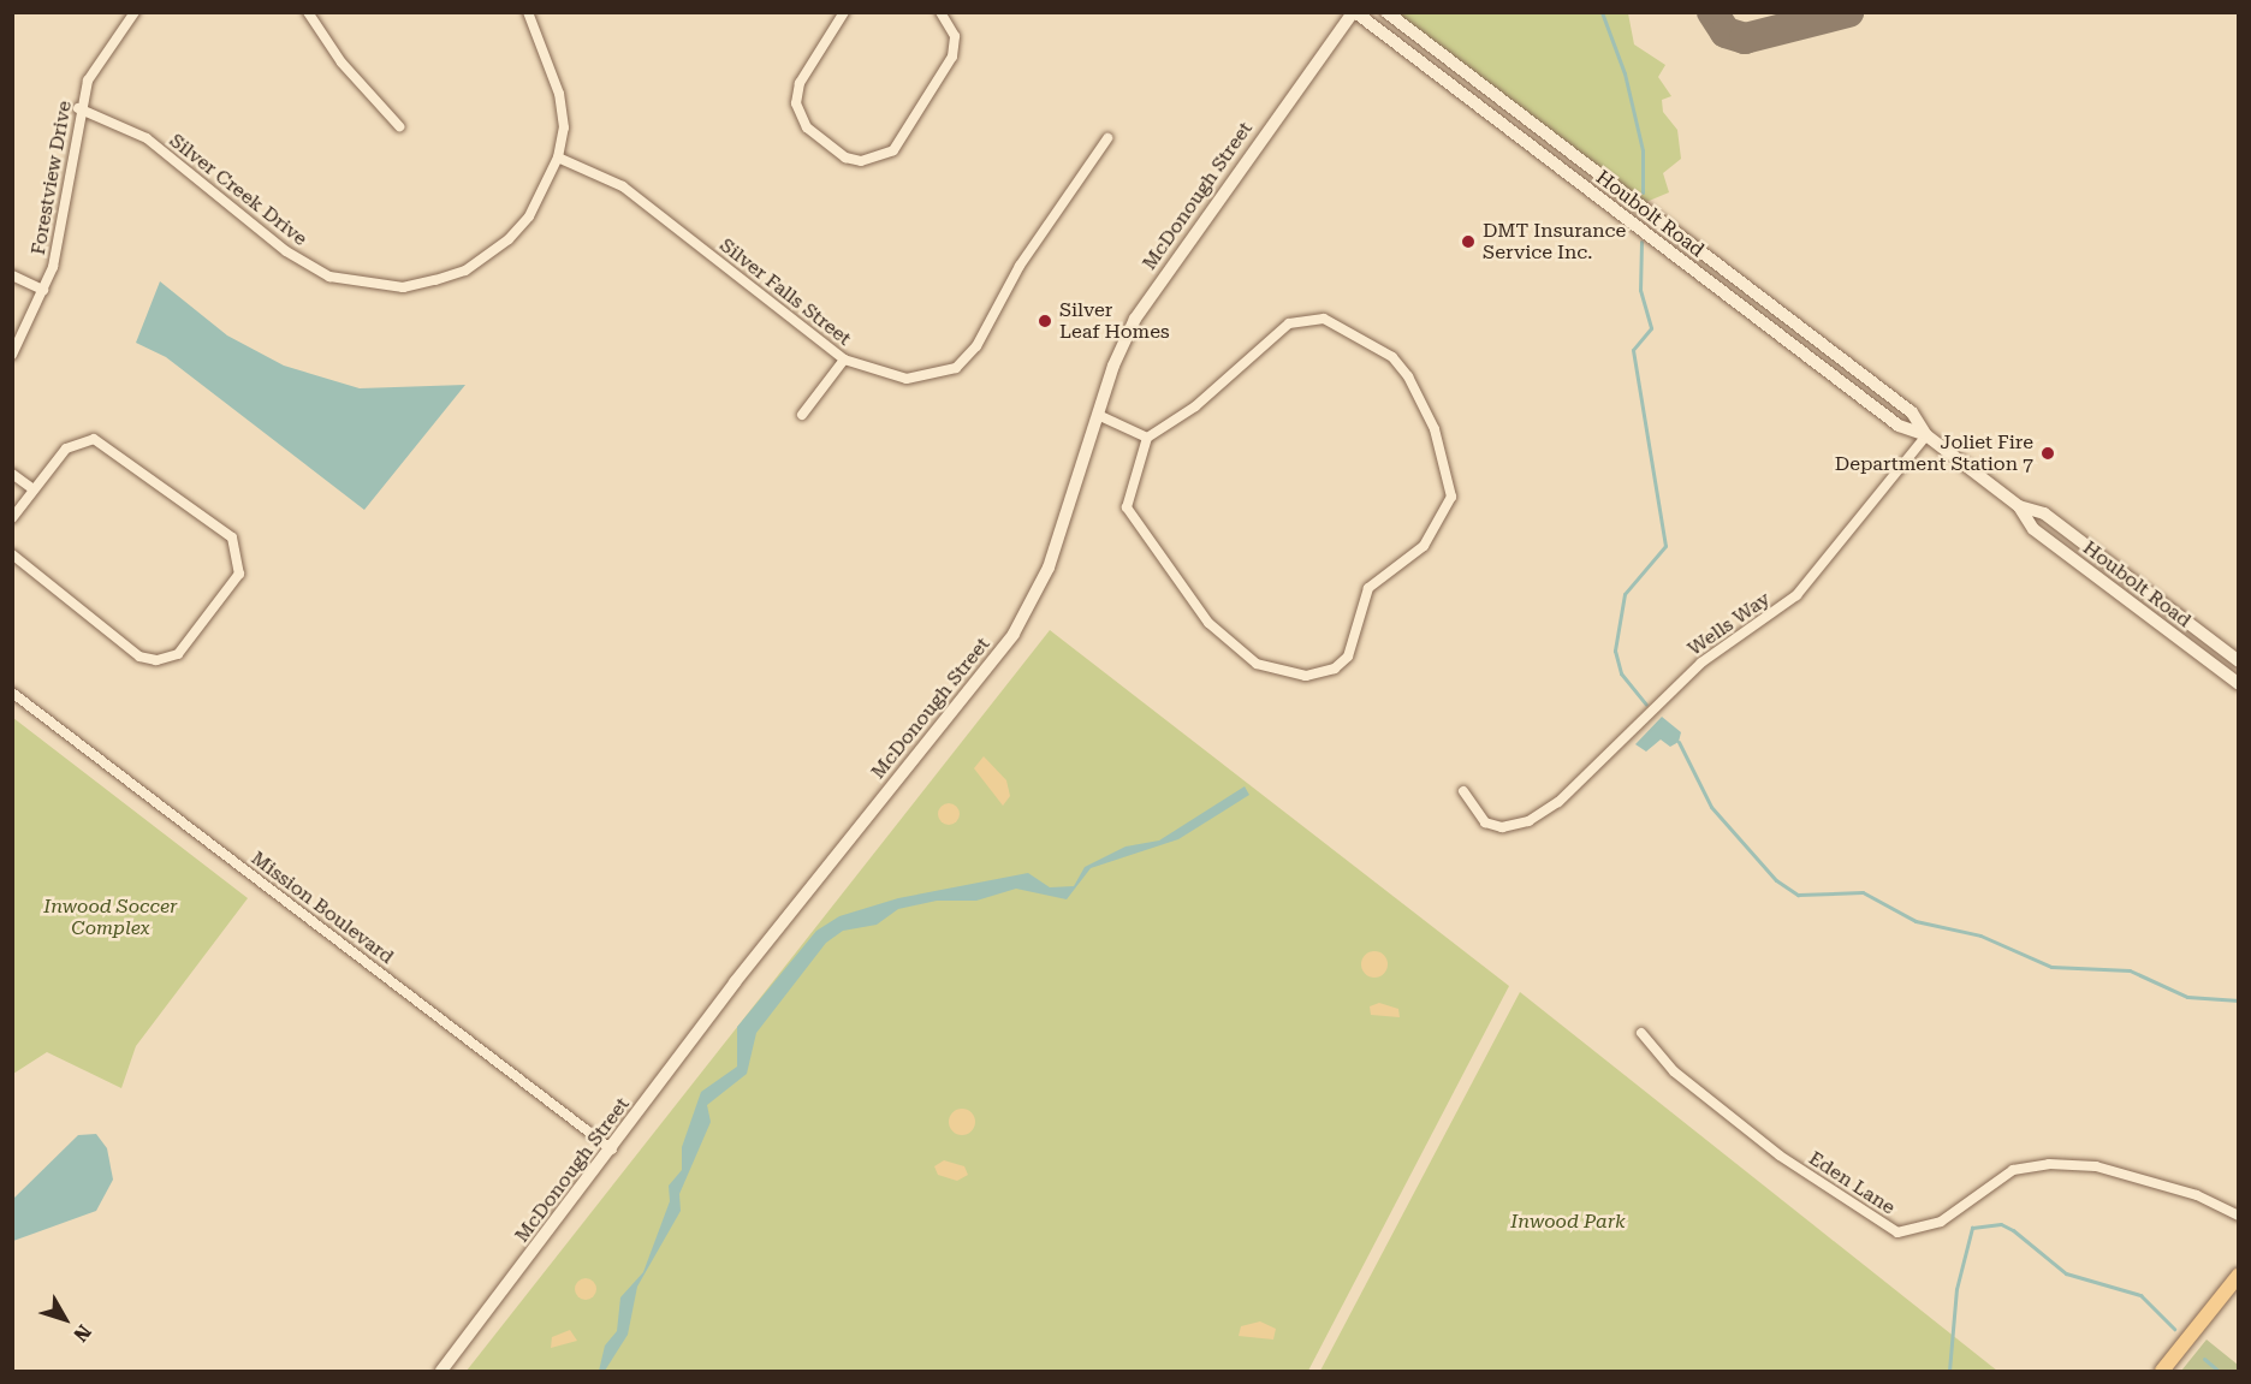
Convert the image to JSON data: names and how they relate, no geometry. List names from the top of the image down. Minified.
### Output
{"streets":{"main road":["McDonough Street","Houbolt Road"],"street":["Forestview Drive","Silver Creek Drive","Silver Falls Street","Wells Way","Mission Boulevard","Eden Lane"]},"crossings":[["Forestview Drive","Silver Creek Drive"],["Silver Creek Drive","Silver Falls Street"],["McDonough Street","Houbolt Road"],["McDonough Street","Mission Boulevard"],["Houbolt Road","Wells Way"]],"parks":["Inwood Soccer Complex","Inwood Park"],"places":["DMT Insurance Service Inc.","Silver Leaf Homes","Joliet Fire Department Station 7"],"north":"bottom right"}
